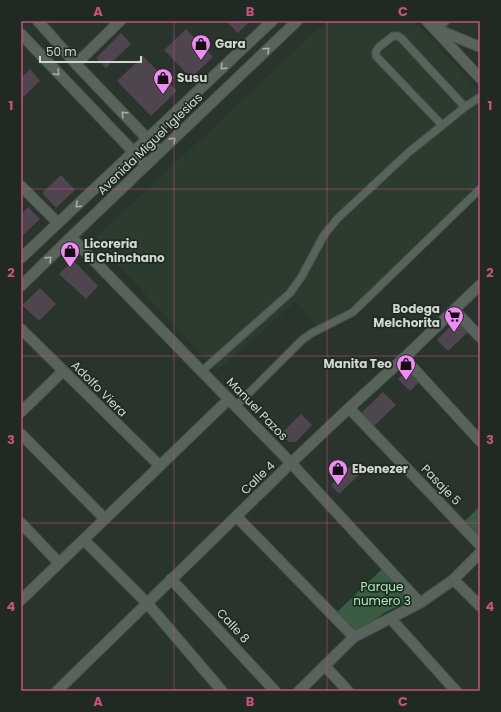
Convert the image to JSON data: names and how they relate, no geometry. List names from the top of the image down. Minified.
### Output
{"streets":{"street":["Avenida Miguel Iglesias","Adolfo Viera","Manuel Pazos","Calle 4","Pasaje 5","Calle 8"]},"crossings":[["Avenida Miguel Iglesias","Manuel Pazos"],["Manuel Pazos","Calle 4"],["Calle 4","Pasaje 5"],["Calle 4","Calle 8"]],"parks":["Parque numero 3"],"places":{"shop":["Gara","Susu","Licoreria El Chinchano","Manita Teo","Ebenezer"],"supermarket":["Bodega Melchorita"]},"scale_bar":"50 m","grid":{"columns":["A","B","C"],"rows":["1","2","3","4"]}}
